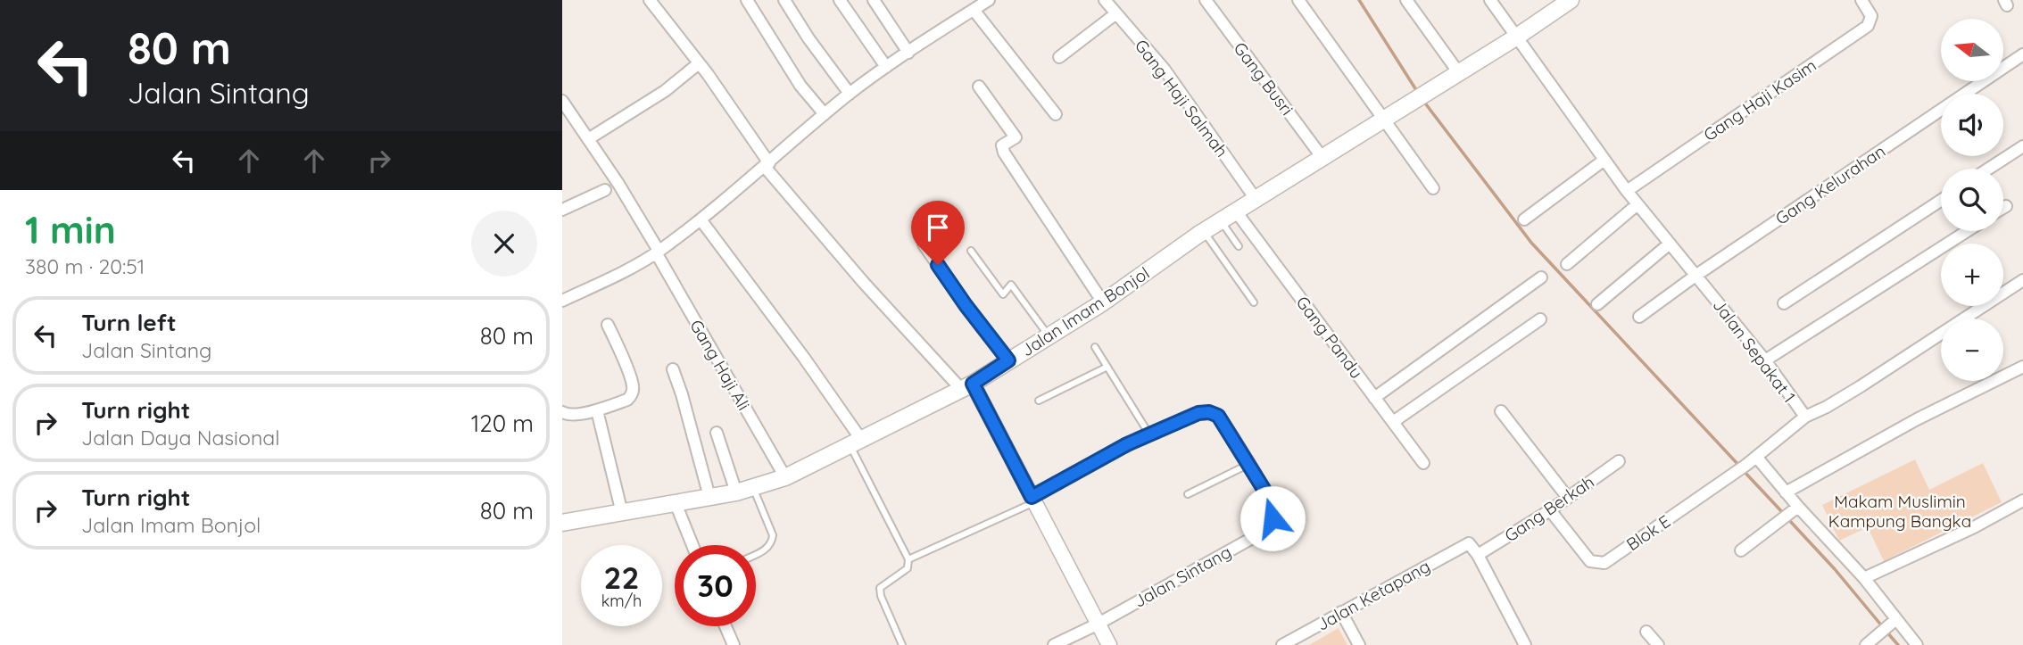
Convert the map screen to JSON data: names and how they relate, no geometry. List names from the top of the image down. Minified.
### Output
{"streets":{"main road":["Jalan Imam Bonjol"],"street":["Gang Busri","Gang Haji Salmah","Gang Haji Kasim","Gang Kelurahan","Gang Pandu","Jalan Sepakat 1","Gang Haji Ali","Gang Berkah","Blok E","Jalan Sintang","Jalan Ketapang"]},"crossings":[["Gang Busri","Jalan Imam Bonjol"],["Gang Haji Salmah","Jalan Imam Bonjol"],["Gang Haji Kasim","Jalan Sepakat 1"],["Gang Kelurahan","Jalan Sepakat 1"],["Jalan Imam Bonjol","Gang Pandu"],["Jalan Imam Bonjol","Jalan Sepakat 1"],["Jalan Imam Bonjol","Gang Haji Ali"],["Jalan Sepakat 1","Blok E"],["Gang Berkah","Blok E"],["Gang Berkah","Jalan Ketapang"]],"parks":["Makam Muslimin Kampung Bangka"],"north":"left","page":{"turn":["80 m","Jalan Sintang"],"map_buttons":["+","−"],"heading":["1 min","380 m · 20:51"],"list":[{"name":"Turn left","note":"Jalan Sintang","value":"80 m"},{"name":"Turn right","note":"Jalan Daya Nasional","value":"120 m"},{"name":"Turn right","note":"Jalan Imam Bonjol","value":"80 m"}],"speed":"22 km/h","limit":"30"}}
